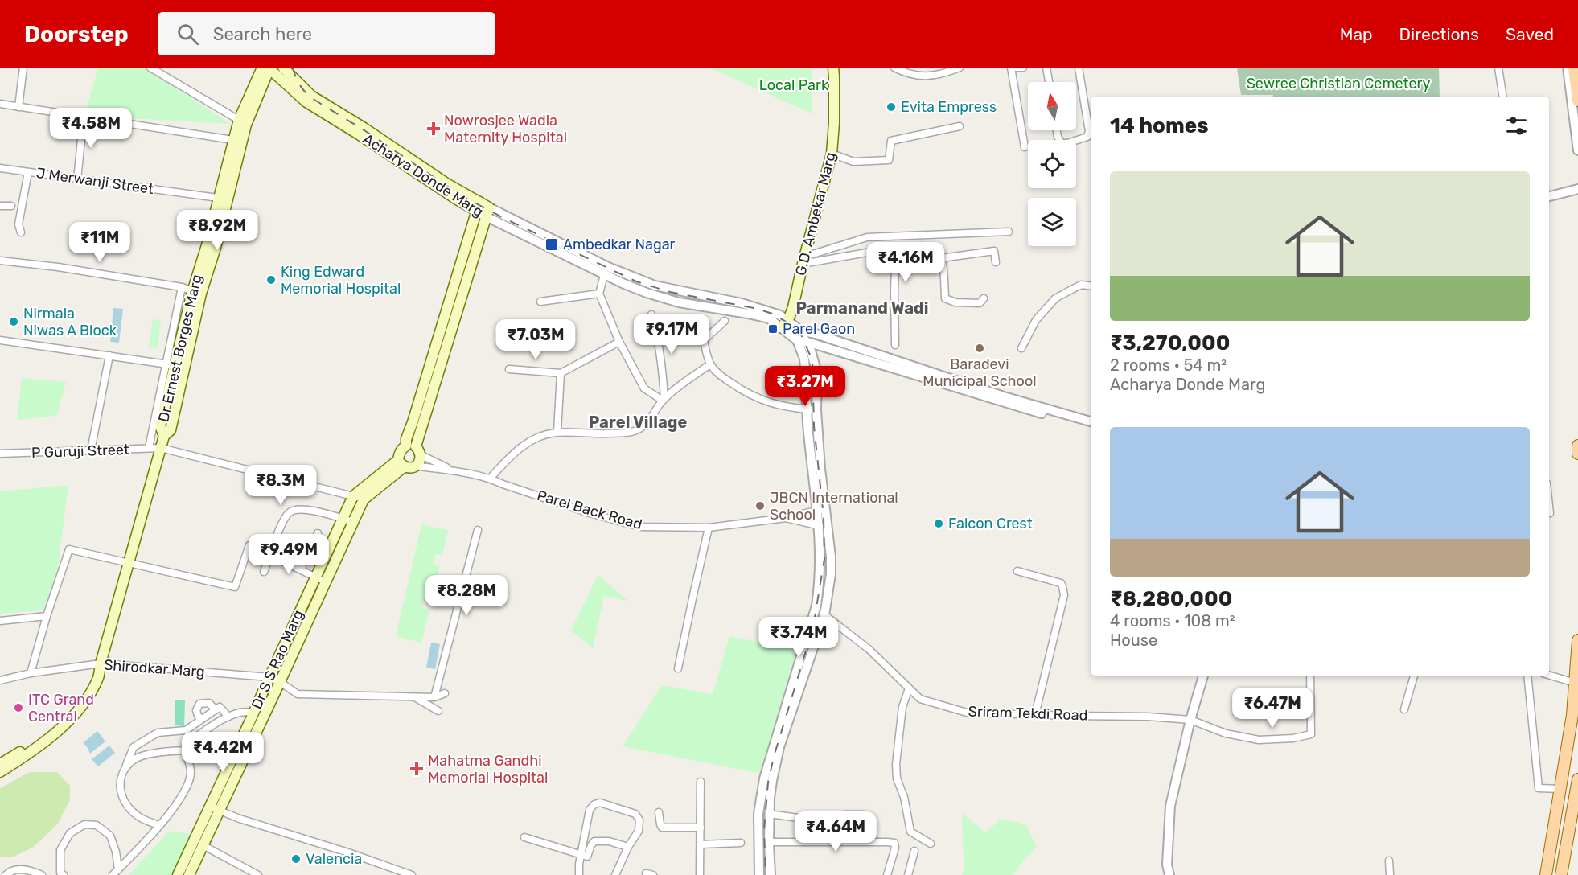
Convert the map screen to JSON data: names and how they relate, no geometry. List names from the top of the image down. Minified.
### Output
{"streets":{"main road":["Acharya Donde Marg","G.D. Ambekar Marg","Dr Ernest Borges Marg","Dr S S Rao Marg"],"street":["J Merwanji Street","P Guruji Street","Parel Back Road","Shirodkar Marg","Sriram Tekdi Road"]},"crossings":[["Acharya Donde Marg","G.D. Ambekar Marg"],["Acharya Donde Marg","Dr Ernest Borges Marg"],["J Merwanji Street","Dr Ernest Borges Marg"],["Dr Ernest Borges Marg","P Guruji Street"],["Dr Ernest Borges Marg","Shirodkar Marg"],["P Guruji Street","Dr S S Rao Marg"],["Parel Back Road","Dr S S Rao Marg"],["Dr S S Rao Marg","Shirodkar Marg"]],"districts":["Parmanand Wadi","Parel Village"],"parks":["Sewree Christian Cemetery","Local Park"],"places":{"other":["Evita Empress","King Edward Memorial Hospital","Nirmala Niwas A Block","Baradevi Municipal School","JBCN International School","Falcon Crest","ITC Grand Central","Valencia"],"health":["Nowrosjee Wadia Maternity Hospital","Mahatma Gandhi Memorial Hospital"],"transit":["Ambedkar Nagar","Parel Gaon"]},"north":"top","page":{"header":"Doorstep","search":"Search here","nav":["Map","Directions","Saved"],"heading":"14 homes","price":["₹4.58M","₹8.92M","₹11M","₹4.16M","₹9.17M","₹7.03M","₹3.27M","₹8.3M","₹9.49M","₹8.28M","₹3.74M","₹6.47M","₹4.42M","₹4.64M"],"list":[{"name":"₹3,270,000","note":"2 rooms · 54 m² · Acharya Donde Marg"},{"name":"₹8,280,000","note":"4 rooms · 108 m² · House"}]}}
